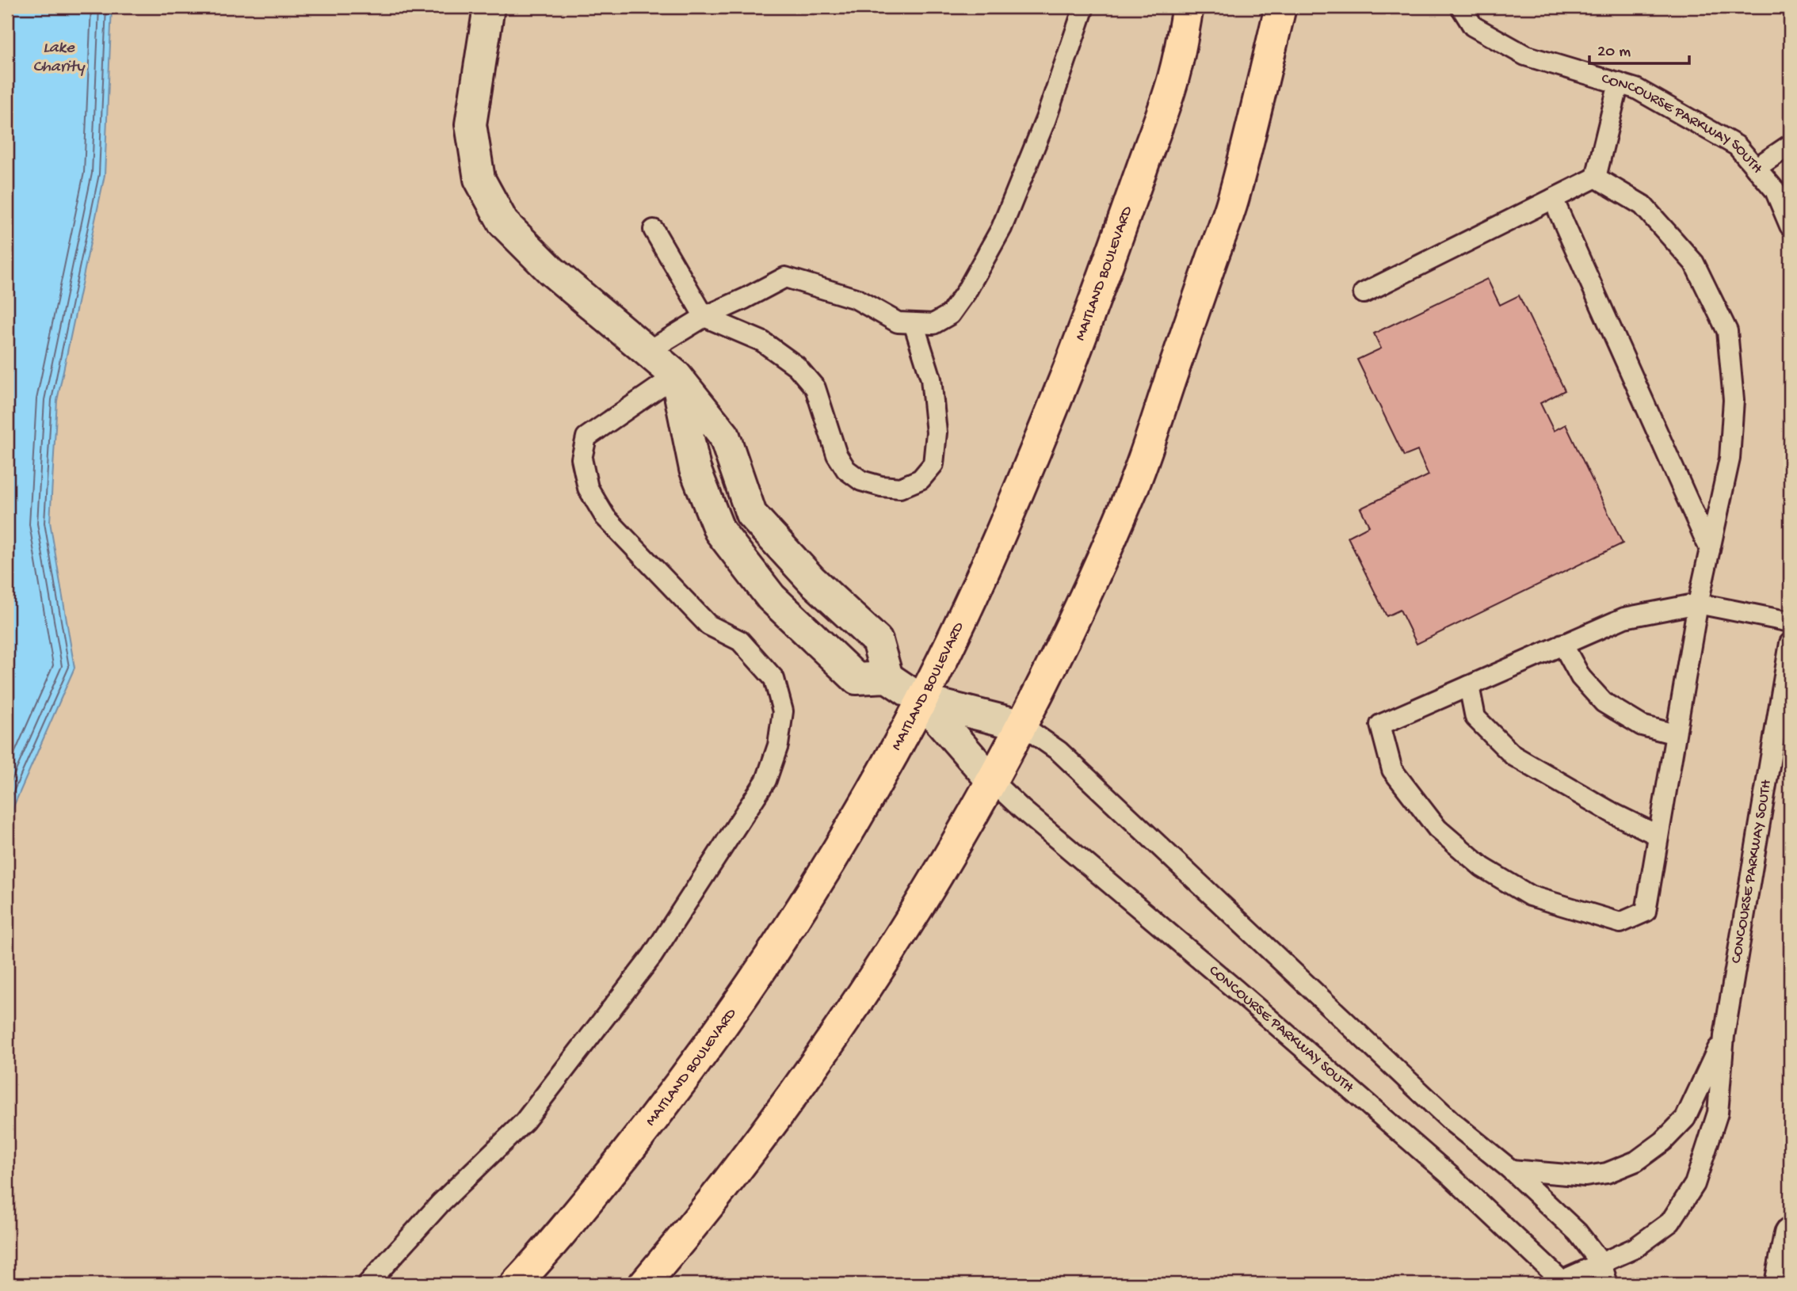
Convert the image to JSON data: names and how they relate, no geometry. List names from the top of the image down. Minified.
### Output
{"streets":{"main road":["MAITLAND BOULEVARD"],"lane":["CONCOURSE PARKWAY SOUTH"]},"water":["Lake Charity"],"scale_bar":"20 m"}
